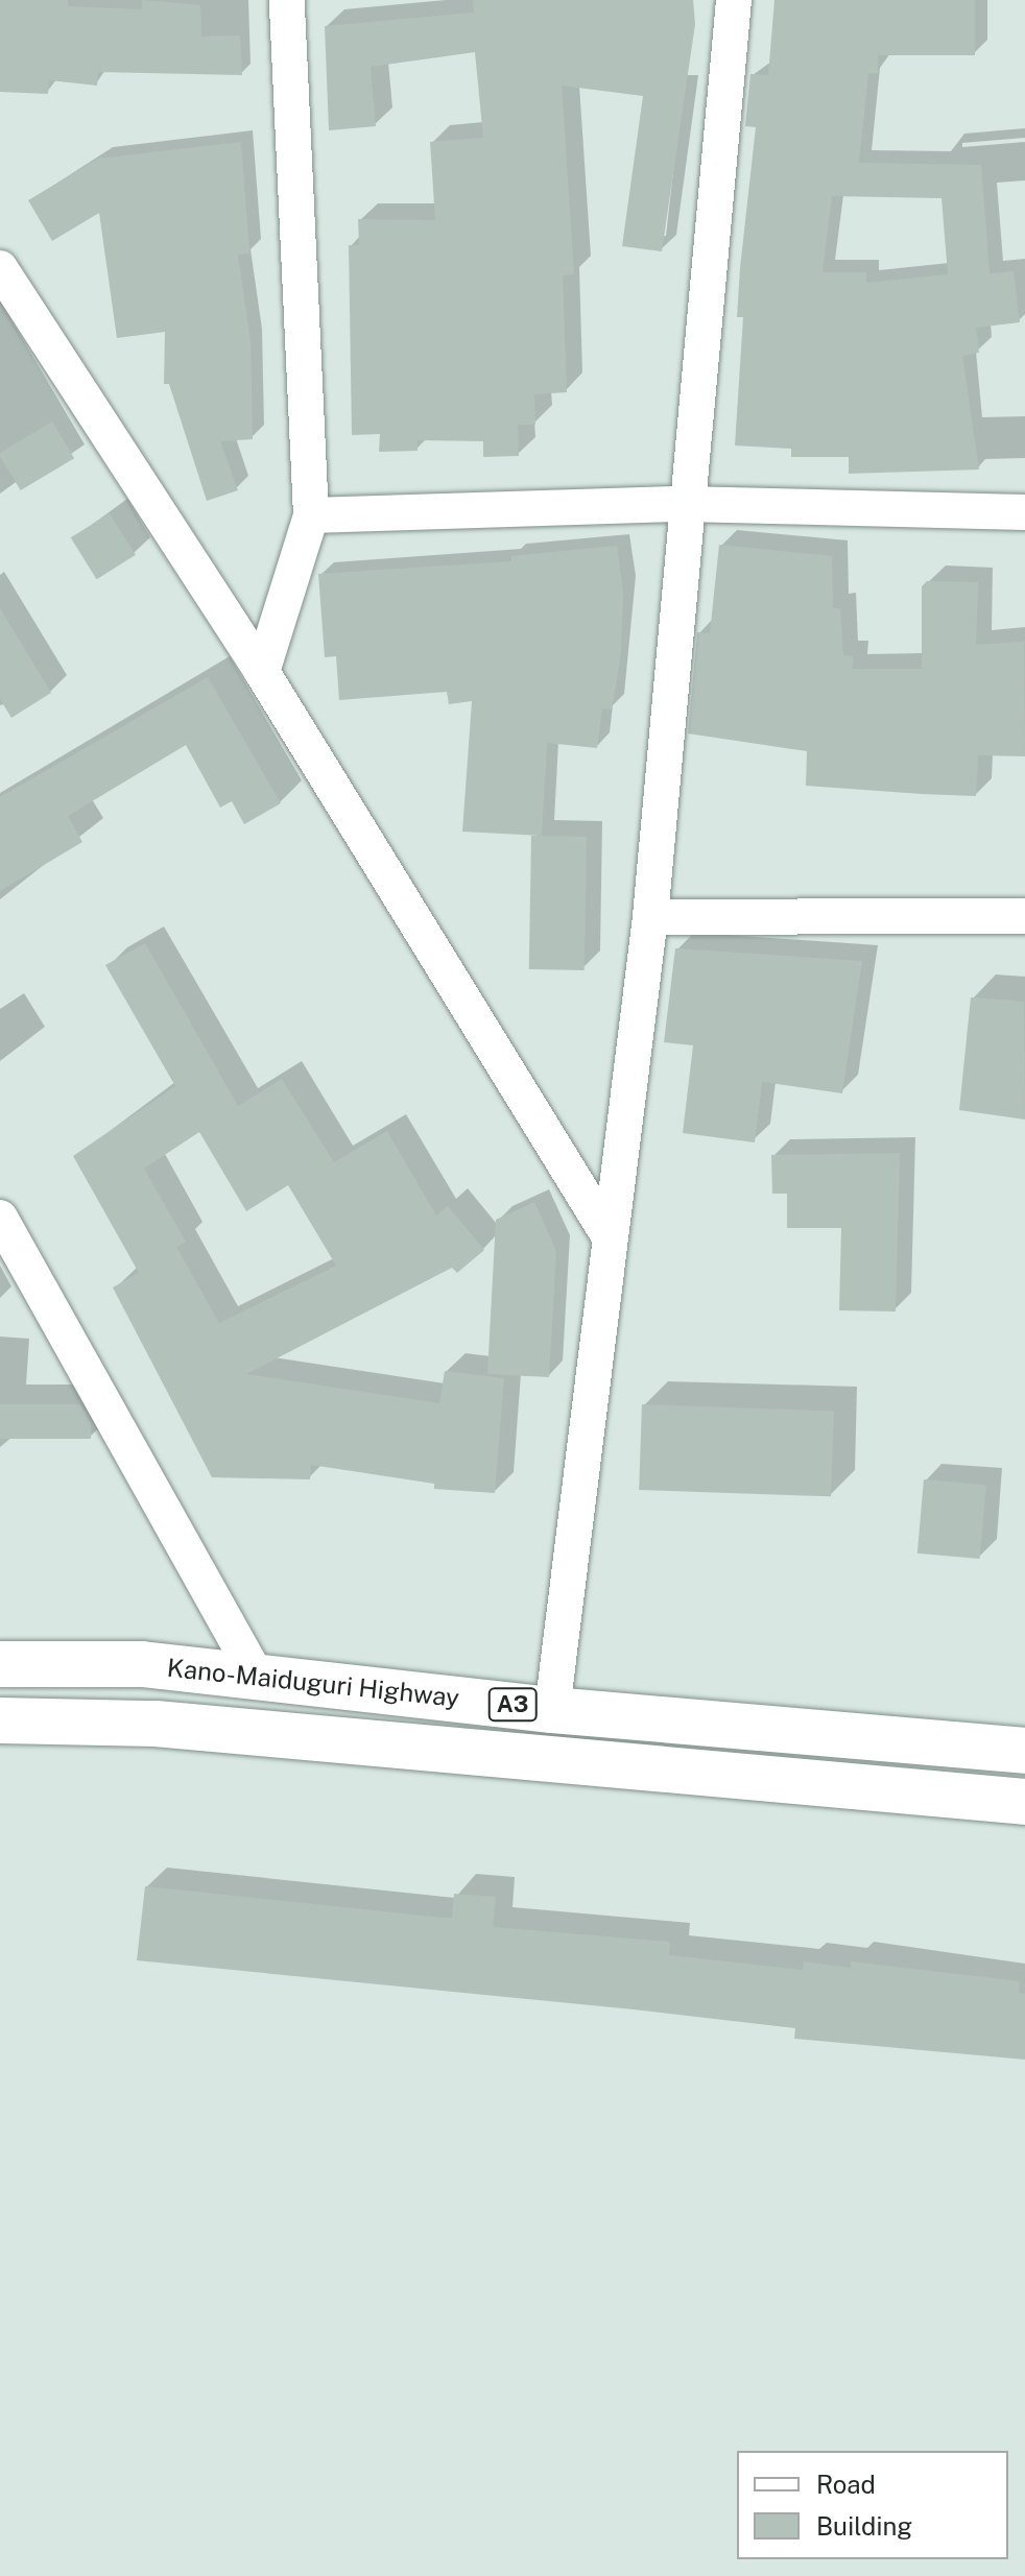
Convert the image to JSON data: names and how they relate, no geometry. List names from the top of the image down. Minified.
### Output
{"streets":{"highway":["Kano-Maiduguri Highway","A3"]},"legend":["Road","Building"]}
